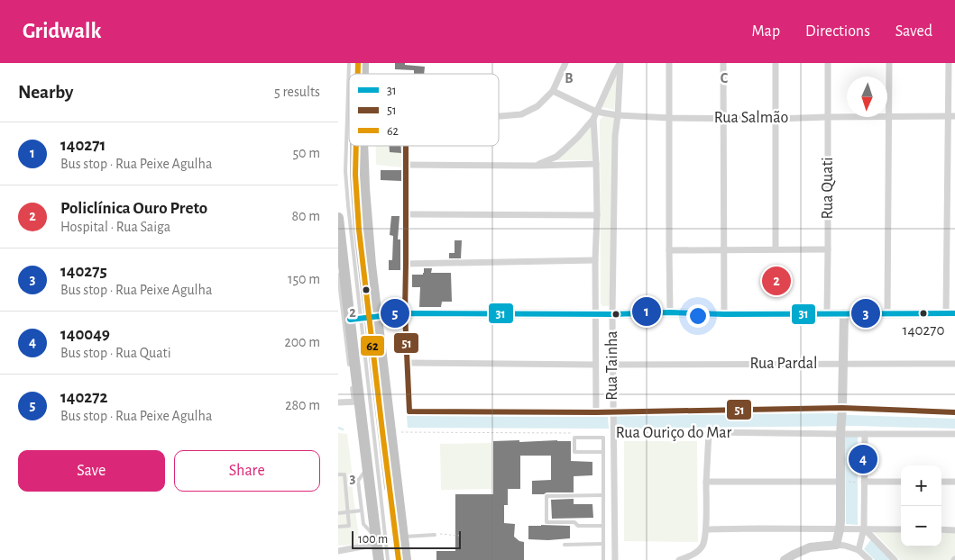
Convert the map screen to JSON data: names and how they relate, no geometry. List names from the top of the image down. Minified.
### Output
{"streets":{"street":["Rua Salmão","Rua Quati","Rua Pardal","Rua Tainha","Rua Ouriço do Mar"]},"crossings":[["Rua Salmão","Rua Quati"],["Rua Salmão","Rua Tainha"],["Rua Pardal","Rua Tainha"],["Rua Tainha","Rua Ouriço do Mar"]],"places":["140270"],"lines":["transit line 62","transit line 51","transit line 31"],"legend":["31","51","62"],"scale_bar":"100 m","north":"bottom","page":{"header":"Gridwalk","nav":["Map","Directions","Saved"],"heading":["Nearby","5 results"],"list":[{"mark":"1","name":"140271","note":"Bus stop · Rua Peixe Agulha","value":"50 m"},{"mark":"2","name":"Policlínica Ouro Preto","note":"Hospital · Rua Saiga","value":"80 m"},{"mark":"3","name":"140275","note":"Bus stop · Rua Peixe Agulha","value":"150 m"},{"mark":"4","name":"140049","note":"Bus stop · Rua Quati","value":"200 m"},{"mark":"5","name":"140272","note":"Bus stop · Rua Peixe Agulha","value":"280 m"}],"pins":["2","1","3","5","4"],"buttons":["Save","Share"],"map_buttons":["+","−"],"scale":"100 m"},"grid":{"columns":["B","C"],"rows":["2","3"]}}
